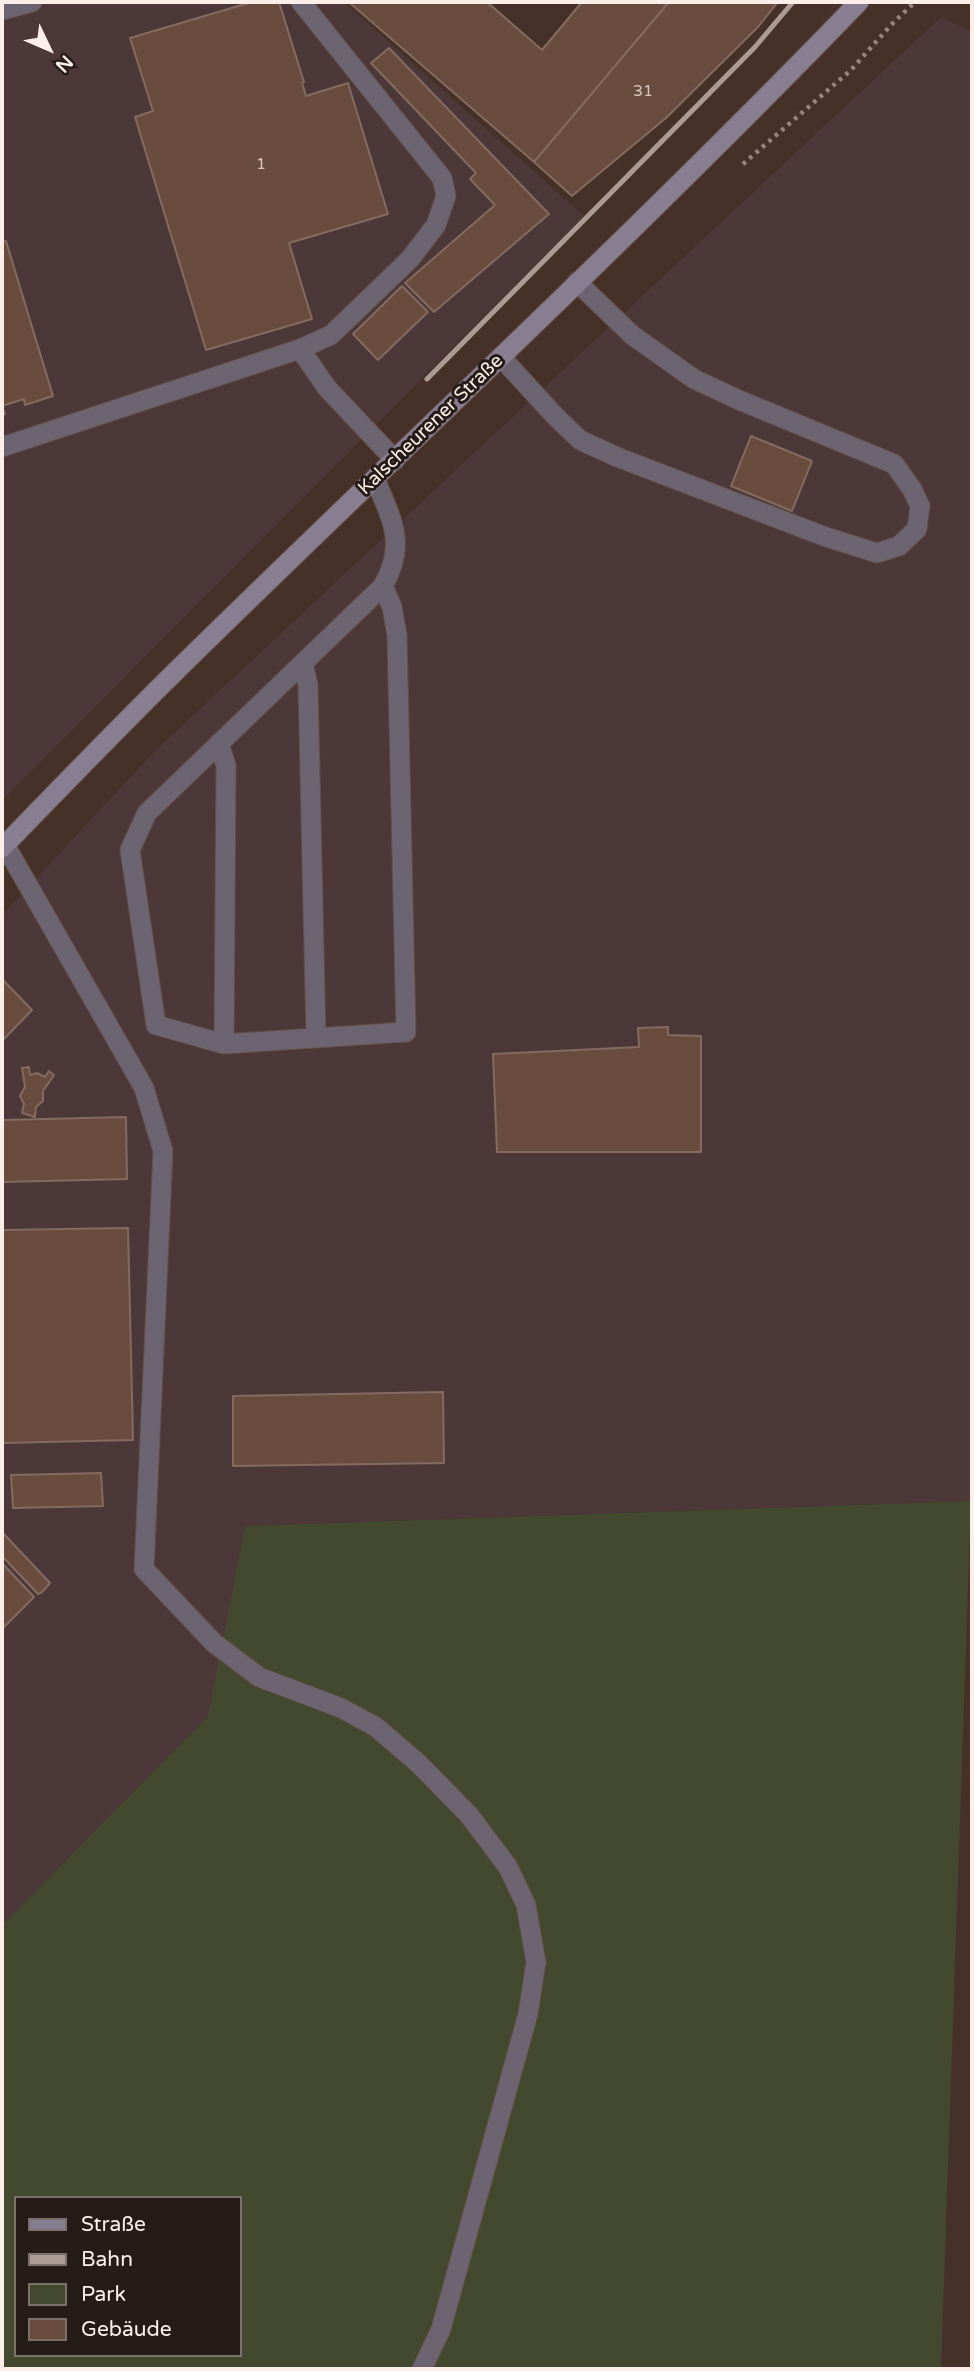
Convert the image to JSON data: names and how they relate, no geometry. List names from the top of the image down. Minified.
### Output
{"streets":{"main road":["Kalscheurener Straße"]},"house_numbers":["31","1"],"legend":["Straße","Bahn","Park","Gebäude"],"north":"bottom right"}
